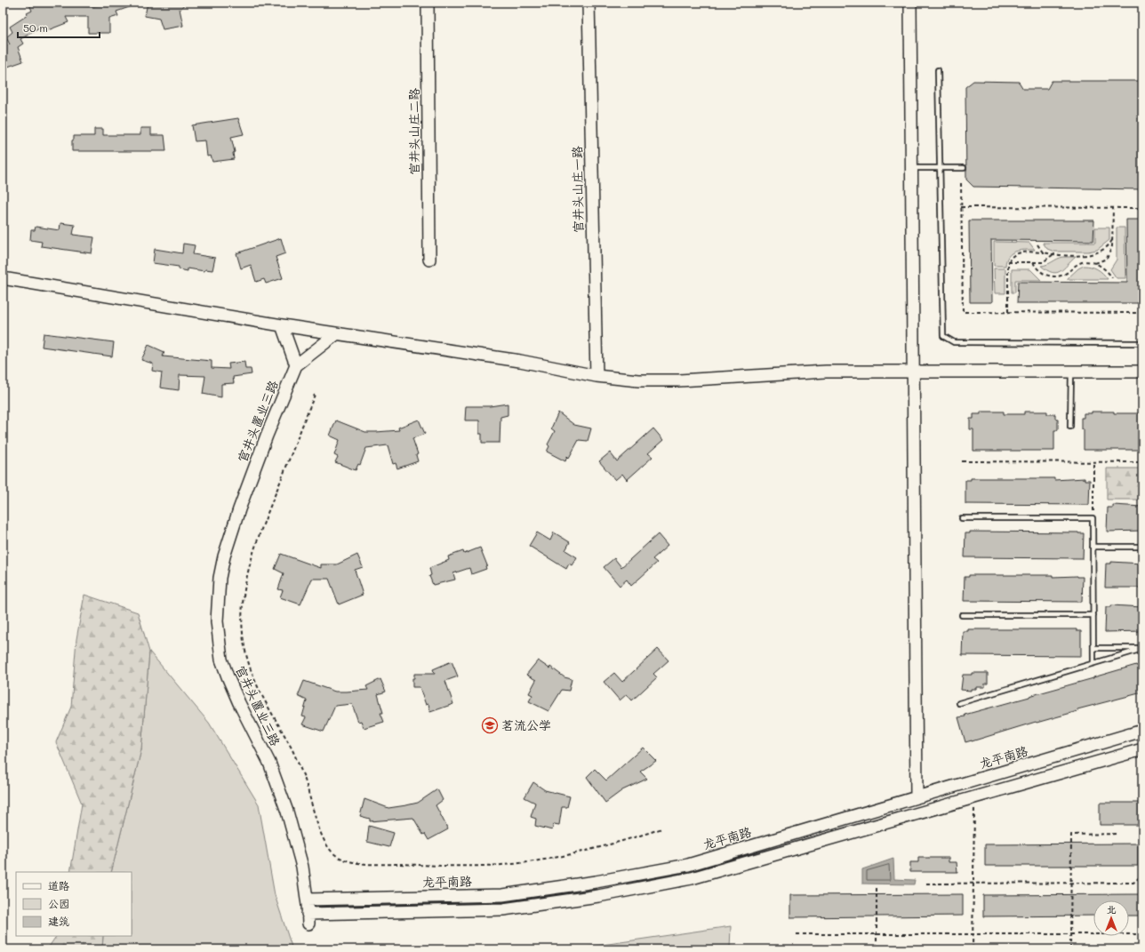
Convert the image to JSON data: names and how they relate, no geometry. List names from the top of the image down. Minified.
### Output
{"streets":{"street":["官井头山庄二路","官井头山庄一路","官井头置业三路","龙平南路"]},"crossings":[["官井头置业三路","龙平南路"]],"places":{"school or university":["茗流公学"]},"legend":["道路","公园","建筑"],"scale_bar":"50 m","north":"top"}
